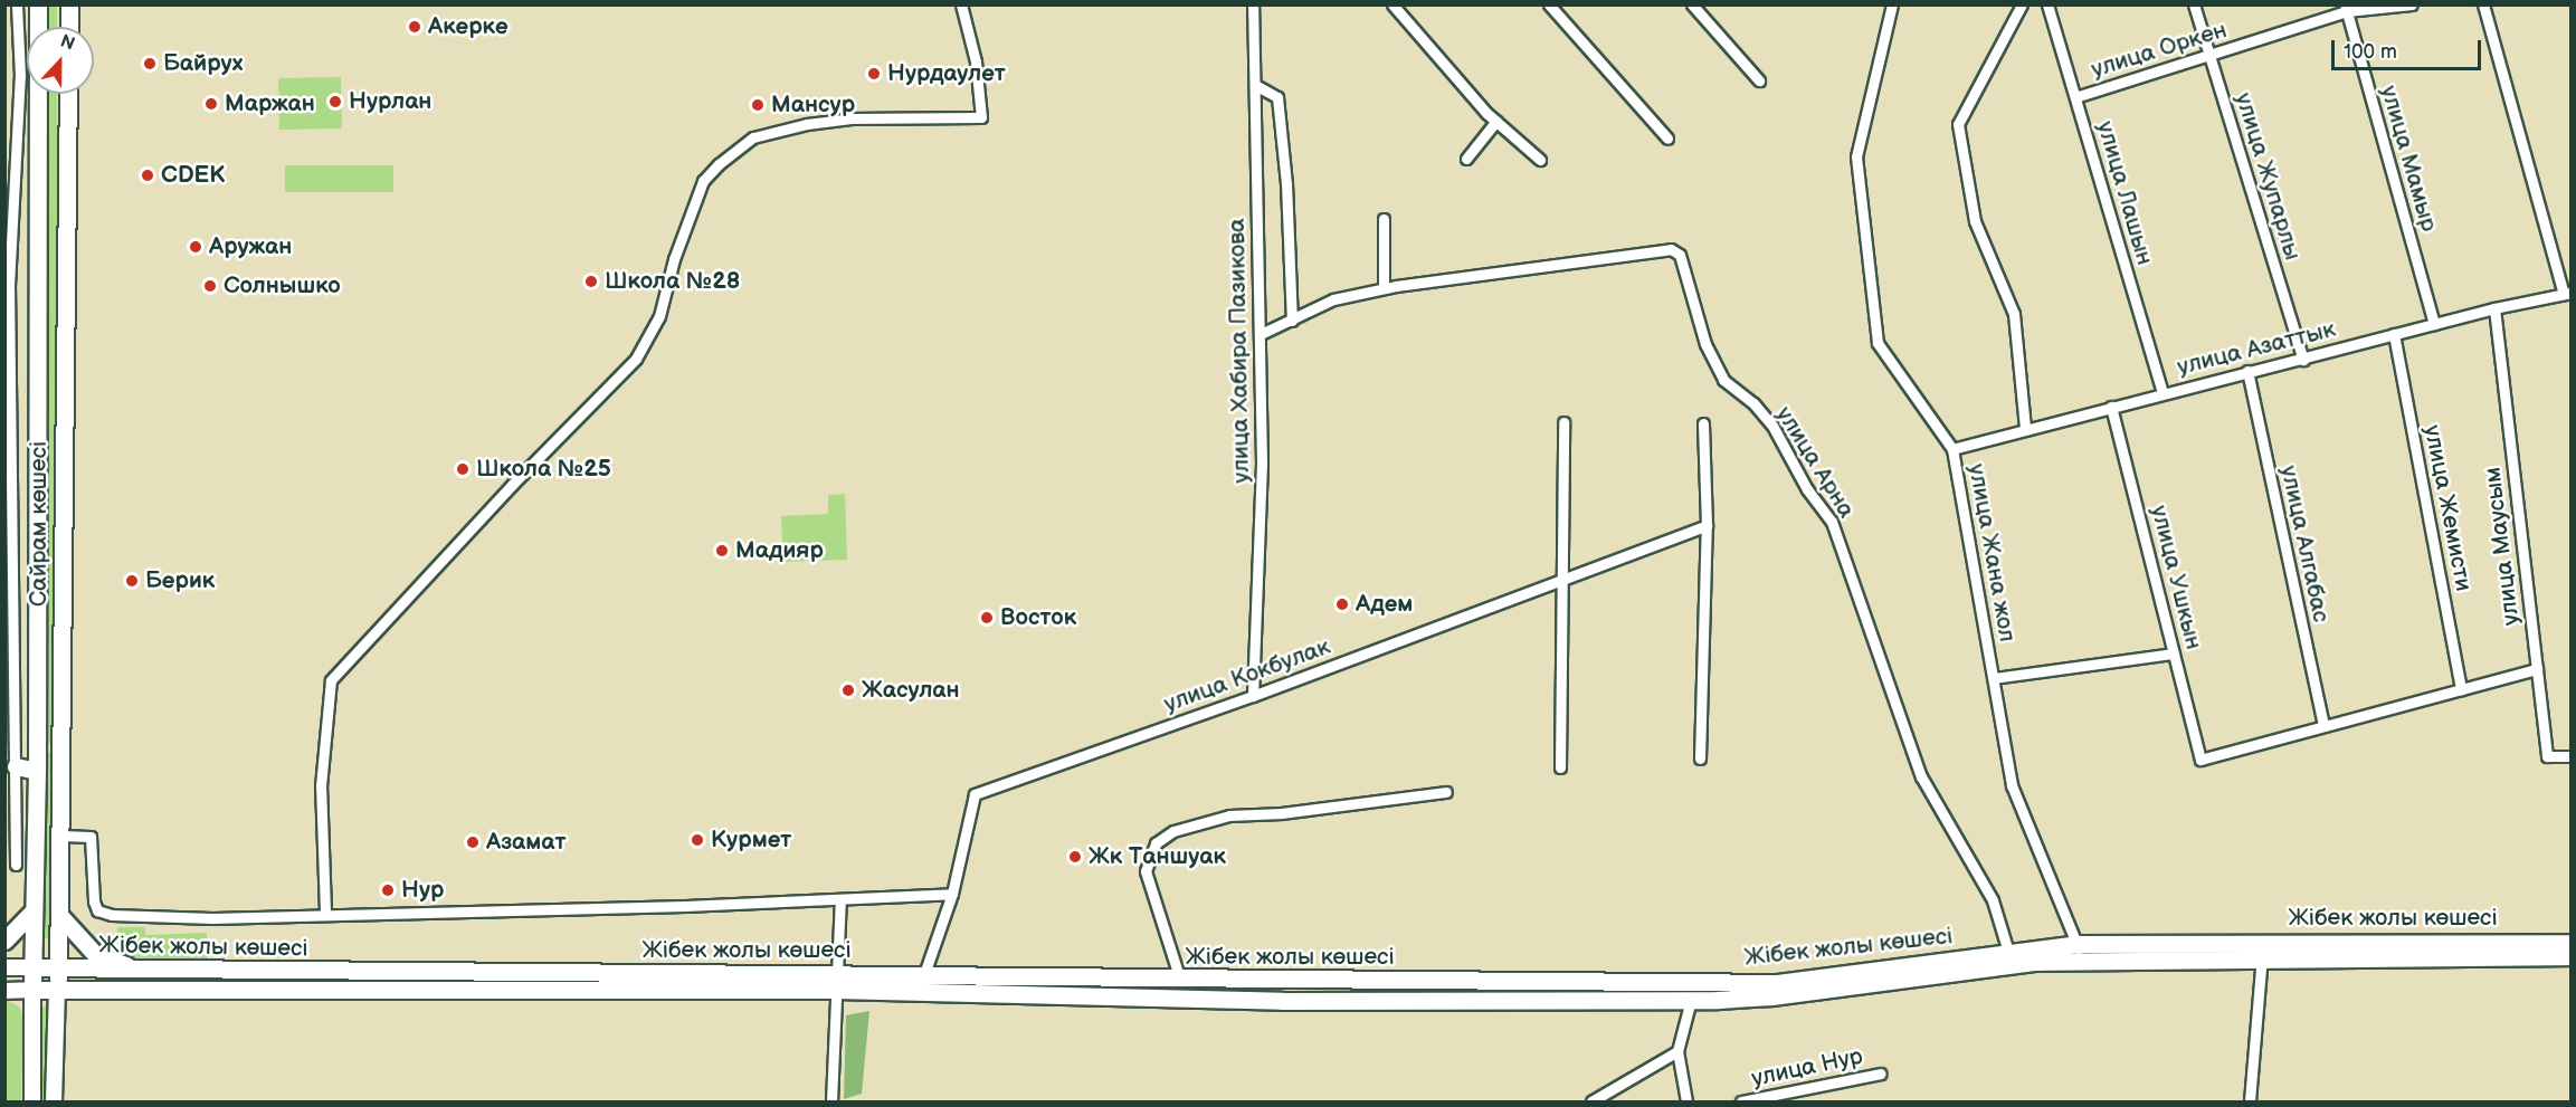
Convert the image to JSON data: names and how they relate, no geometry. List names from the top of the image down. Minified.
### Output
{"streets":{"main road":["Сайрам көшесі","Жібек жолы көшесі"],"street":["улица Оркен","улица Мамыр","улица Жупарлы","улица Лашын","улица Азаттык","улица Хабира Пазикова","улица Арна","улица Жемисти","улица Алгабас","улица Маусым","улица Жана жол","улица Ушкын","улица Кокбулак","улица Нур"]},"crossings":[["улица Оркен","улица Мамыр"],["улица Оркен","улица Жупарлы"],["улица Оркен","улица Лашын"],["улица Мамыр","улица Азаттык"],["улица Жупарлы","улица Азаттык"],["улица Лашын","улица Азаттык"],["улица Азаттык","улица Жемисти"],["улица Азаттык","улица Алгабас"],["улица Азаттык","улица Маусым"],["улица Азаттык","улица Жана жол"],["улица Азаттык","улица Ушкын"],["улица Хабира Пазикова","улица Арна"],["улица Хабира Пазикова","улица Кокбулак"],["улица Арна","Жібек жолы көшесі"],["Сайрам көшесі","Жібек жолы көшесі"],["улица Алгабас","улица Ушкын"],["улица Жана жол","Жібек жолы көшесі"],["улица Кокбулак","Жібек жолы көшесі"]],"places":["Акерке","Байрух","Нурдаулет","Нурлан","Маржан","Мансур","CDEK","Аружан","Школа №28","Солнышко","Школа №25","Мадияр","Берик","Адем","Восток","Жасулан","Курмет","Азамат","Жк Таншуак","Нур"],"scale_bar":"100 m","north":"top"}
